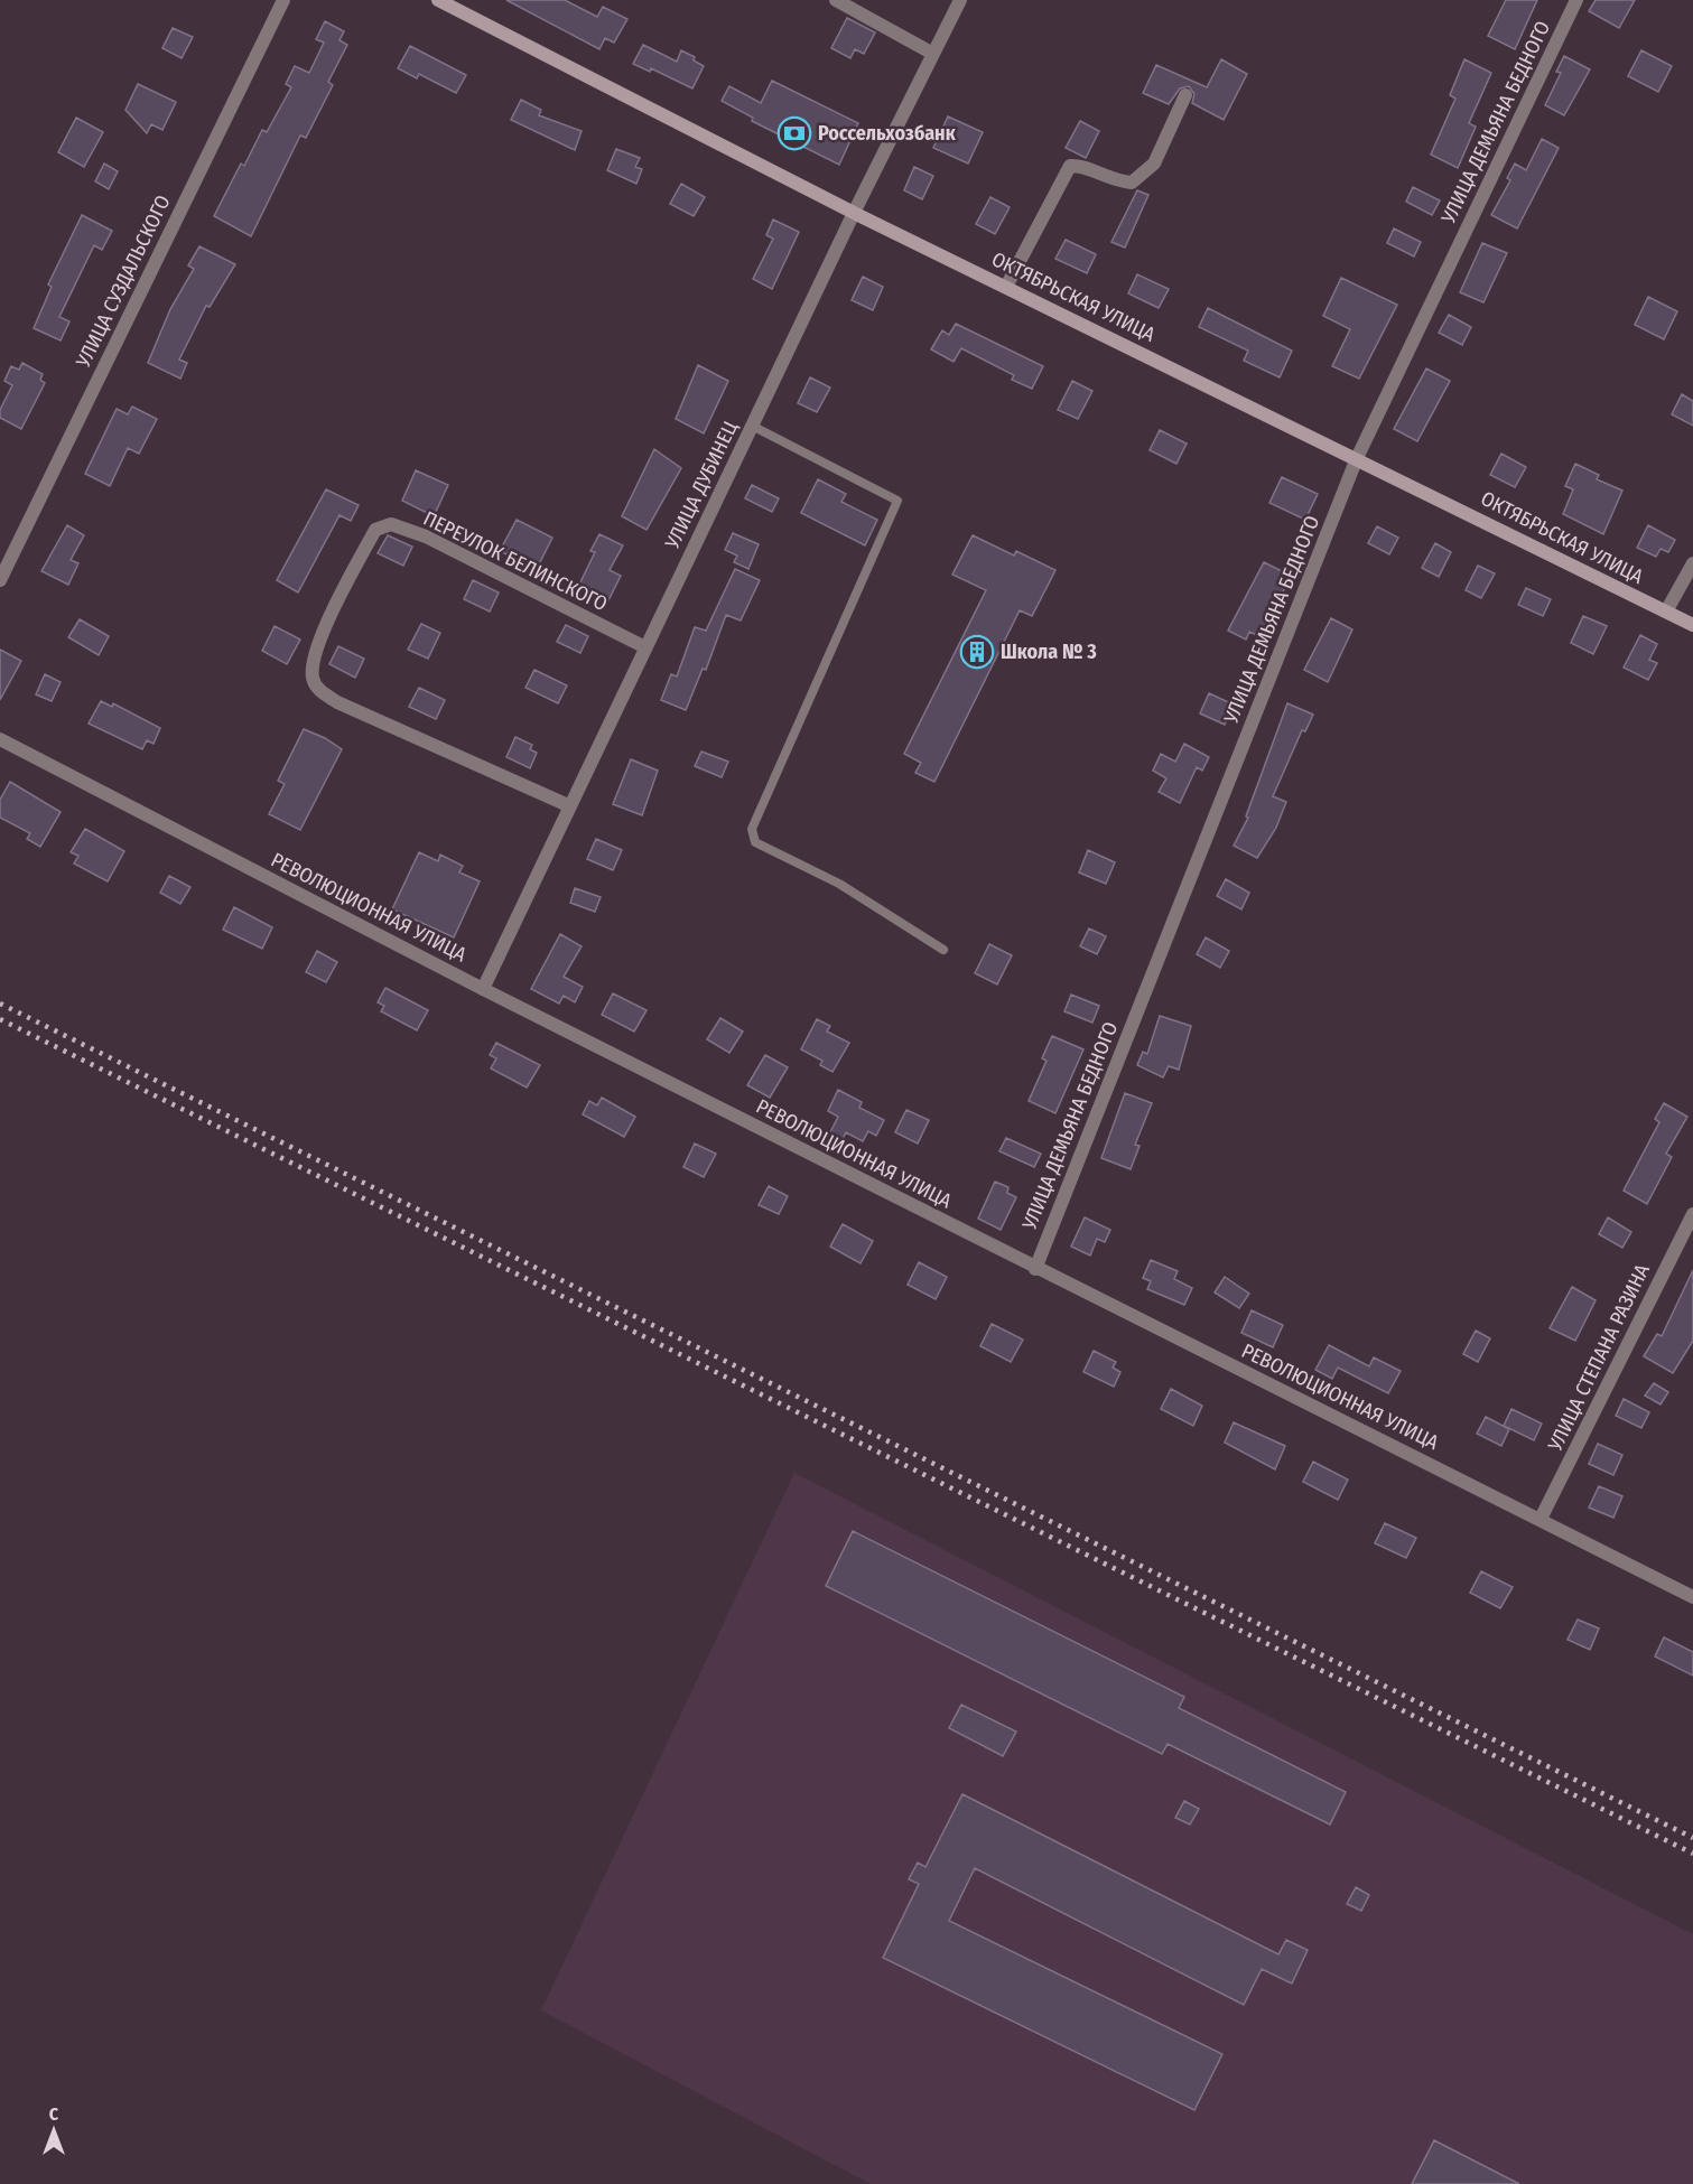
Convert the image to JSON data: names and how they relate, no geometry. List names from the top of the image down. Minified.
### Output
{"streets":{"main road":["ОКТЯБРЬСКАЯ УЛИЦА"],"street":["УЛИЦА ДЕМЬЯНА БЕДНОГО","УЛИЦА СУЗДАЛЬСКОГО","УЛИЦА ДУБИНЕЦ","ПЕРЕУЛОК БЕЛИНСКОГО","РЕВОЛЮЦИОННАЯ УЛИЦА","УЛИЦА СТЕПАНА РАЗИНА"]},"crossings":[["УЛИЦА ДЕМЬЯНА БЕДНОГО","ОКТЯБРЬСКАЯ УЛИЦА"],["УЛИЦА ДЕМЬЯНА БЕДНОГО","РЕВОЛЮЦИОННАЯ УЛИЦА"],["ОКТЯБРЬСКАЯ УЛИЦА","УЛИЦА ДУБИНЕЦ"],["УЛИЦА ДУБИНЕЦ","ПЕРЕУЛОК БЕЛИНСКОГО"],["УЛИЦА ДУБИНЕЦ","РЕВОЛЮЦИОННАЯ УЛИЦА"],["РЕВОЛЮЦИОННАЯ УЛИЦА","УЛИЦА СТЕПАНА РАЗИНА"]],"places":{"bank":["Россельхозбанк"],"building":["Школа № 3"]},"north":"top"}
